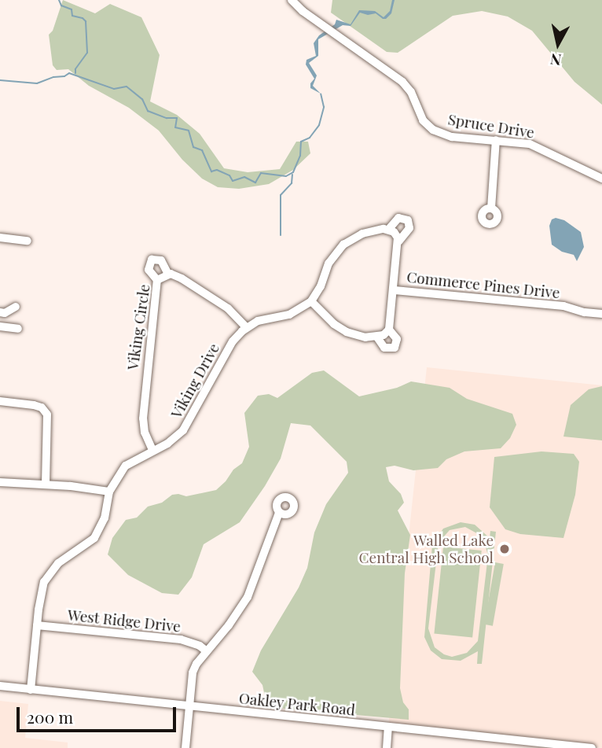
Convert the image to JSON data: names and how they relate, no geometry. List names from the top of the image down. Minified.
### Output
{"streets":{"street":["Spruce Drive","Commerce Pines Drive","Viking Circle","Viking Drive","West Ridge Drive","Oakley Park Road"]},"crossings":[["Viking Circle","Viking Drive"],["Viking Drive","West Ridge Drive"],["Viking Drive","Oakley Park Road"]],"places":["Walled Lake Central High School"],"scale_bar":"200 m","north":"bottom"}
